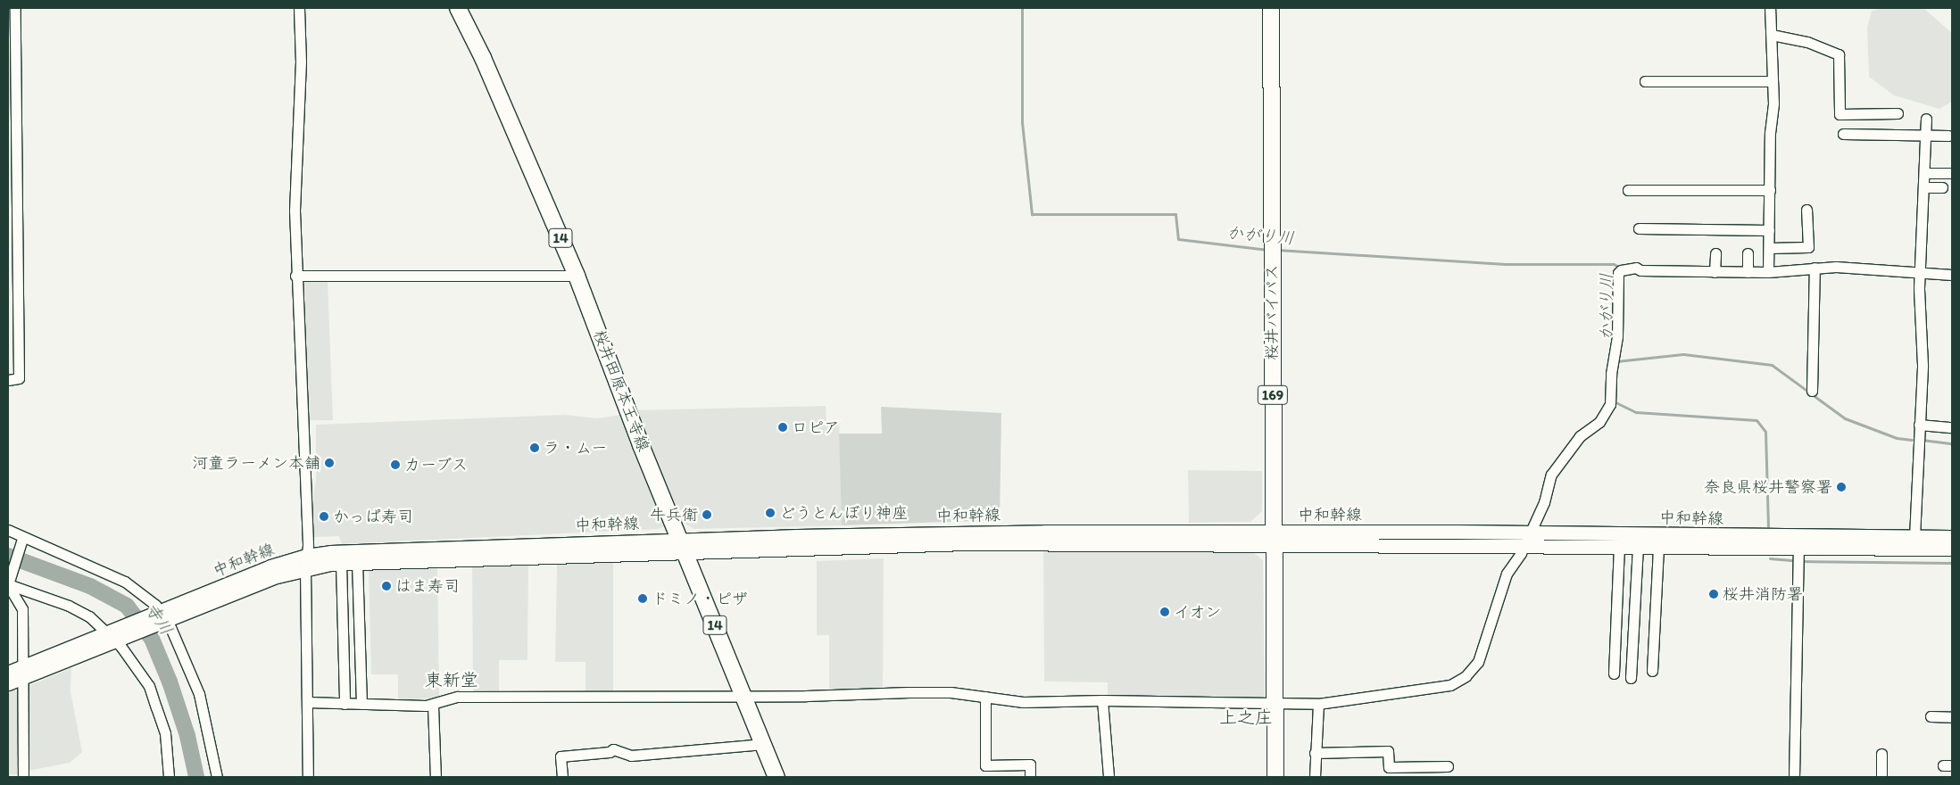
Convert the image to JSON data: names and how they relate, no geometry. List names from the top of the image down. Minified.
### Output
{"streets":{"main road":["14","桜井バイパス","桜井田原本王寺線","169","中和幹線"]},"crossings":[["桜井バイパス","中和幹線"],["桜井田原本王寺線","中和幹線"]],"districts":["東新堂","上之庄"],"water":["かがり川","寺川"],"places":["ロピア","ラ・ムー","河童ラーメン本舗","カーブス","奈良県桜井警察署","どうとんぼり神座","牛兵衛","かっぱ寿司","はま寿司","桜井消防署","ドミノ・ピザ","イオン"]}
